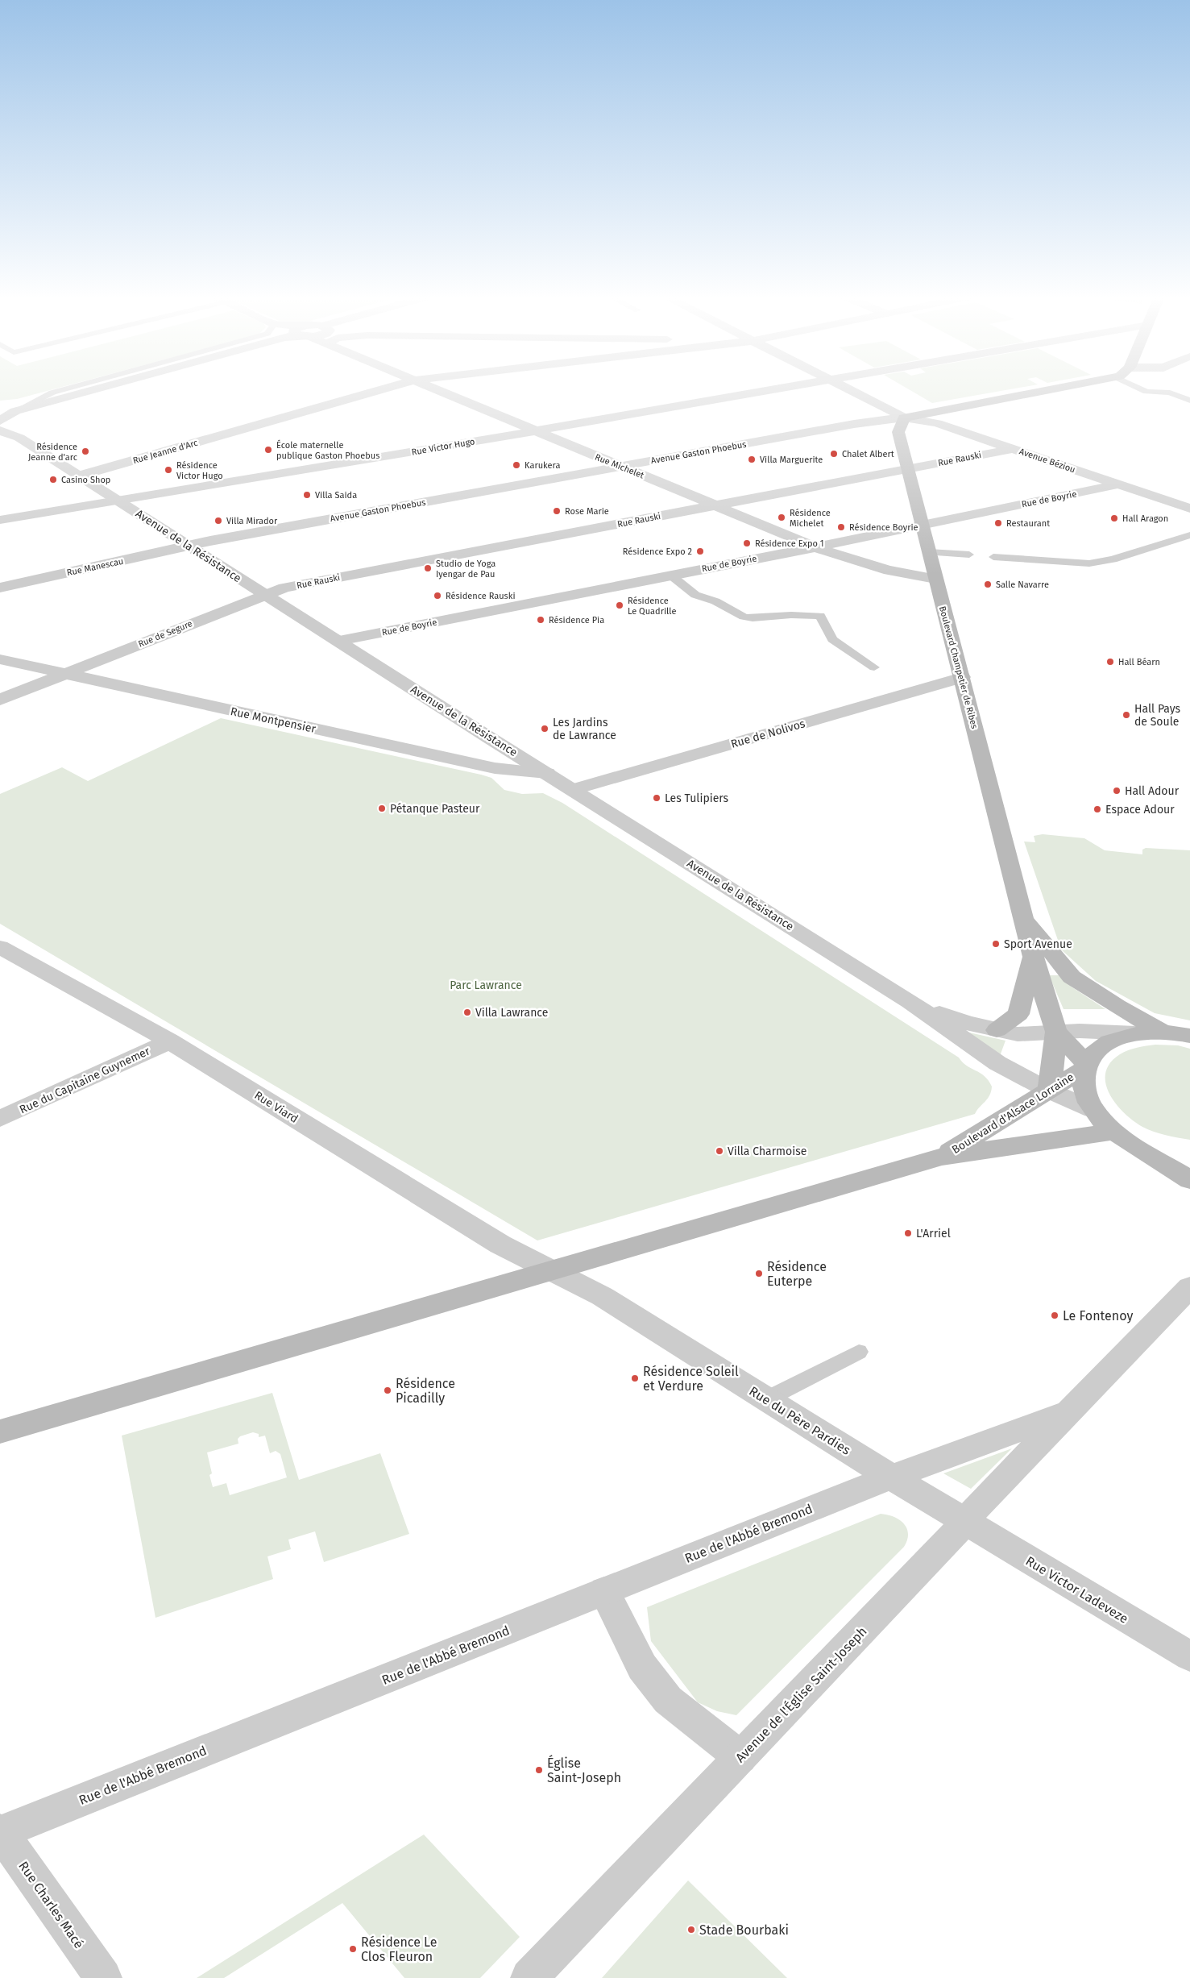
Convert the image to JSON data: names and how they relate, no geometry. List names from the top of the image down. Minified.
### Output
{"streets":{"main road":["Avenue Gaston Phoebus","Boulevard Champetier de Ribes","Boulevard d'Alsace Lorraine"],"street":["Rue Victor Hugo","Rue Jeanne d'Arc","Rue Rauski","Avenue Béziou","Rue Michelet","Rue de Boyrie","Avenue de la Résistance","Rue Manescau","Rue de Segure","Rue Montpensier","Rue de Nolivos","Rue du Capitaine Guynemer","Rue Viard","Rue du Père Pardies","Rue de l'Abbé Bremond","Rue Victor Ladeveze","Avenue de l'Église Saint-Joseph","Rue Charles Macé"]},"crossings":[["Rue Victor Hugo","Rue Michelet"],["Rue Victor Hugo","Avenue de la Résistance"],["Rue Jeanne d'Arc","Avenue de la Résistance"],["Avenue Gaston Phoebus","Avenue Béziou"],["Avenue Gaston Phoebus","Rue Michelet"],["Avenue Gaston Phoebus","Avenue de la Résistance"],["Avenue Gaston Phoebus","Rue Manescau"],["Avenue Gaston Phoebus","Boulevard Champetier de Ribes"],["Rue Rauski","Avenue Béziou"],["Rue Rauski","Rue Michelet"],["Rue Rauski","Avenue de la Résistance"],["Rue Rauski","Rue de Segure"],["Rue Rauski","Boulevard Champetier de Ribes"],["Avenue Béziou","Rue de Boyrie"],["Avenue Béziou","Boulevard Champetier de Ribes"],["Rue Michelet","Rue de Boyrie"],["Rue Michelet","Boulevard Champetier de Ribes"],["Rue de Boyrie","Avenue de la Résistance"],["Rue de Boyrie","Boulevard Champetier de Ribes"],["Avenue de la Résistance","Rue Manescau"],["Avenue de la Résistance","Rue de Segure"],["Avenue de la Résistance","Boulevard Champetier de Ribes"],["Avenue de la Résistance","Rue Montpensier"],["Avenue de la Résistance","Rue de Nolivos"],["Avenue de la Résistance","Boulevard d'Alsace Lorraine"],["Rue de Segure","Rue Montpensier"],["Boulevard Champetier de Ribes","Rue de Nolivos"],["Boulevard Champetier de Ribes","Boulevard d'Alsace Lorraine"],["Rue du Capitaine Guynemer","Rue Viard"],["Rue Viard","Rue du Père Pardies"],["Rue du Père Pardies","Rue de l'Abbé Bremond"],["Rue du Père Pardies","Rue Victor Ladeveze"],["Rue du Père Pardies","Avenue de l'Église Saint-Joseph"],["Rue de l'Abbé Bremond","Avenue de l'Église Saint-Joseph"],["Rue de l'Abbé Bremond","Rue Charles Macé"],["Rue Victor Ladeveze","Avenue de l'Église Saint-Joseph"]],"parks":["Parc Lawrance"],"places":["École maternelle publique Gaston Phoebus","Résidence Jeanne d'arc","Chalet Albert","Villa Marguerite","Karukera","Résidence Victor Hugo","Casino Shop","Villa Saida","Rose Marie","Résidence Michelet","Hall Aragon","Villa Mirador","Restaurant","Résidence Boyrie","Résidence Expo 1","Résidence Expo 2","Studio de Yoga Iyengar de Pau","Salle Navarre","Résidence Rauski","Résidence Le Quadrille","Résidence Pia","Hall Béarn","Hall Pays de Soule","Les Jardins de Lawrance","Hall Adour","Les Tulipiers","Pétanque Pasteur","Espace Adour","Sport Avenue","Villa Lawrance","Villa Charmoise","L'Arriel","Résidence Euterpe","Le Fontenoy","Résidence Soleil et Verdure","Résidence Picadilly","Église Saint-Joseph","Stade Bourbaki","Résidence Le Clos Fleuron"]}
